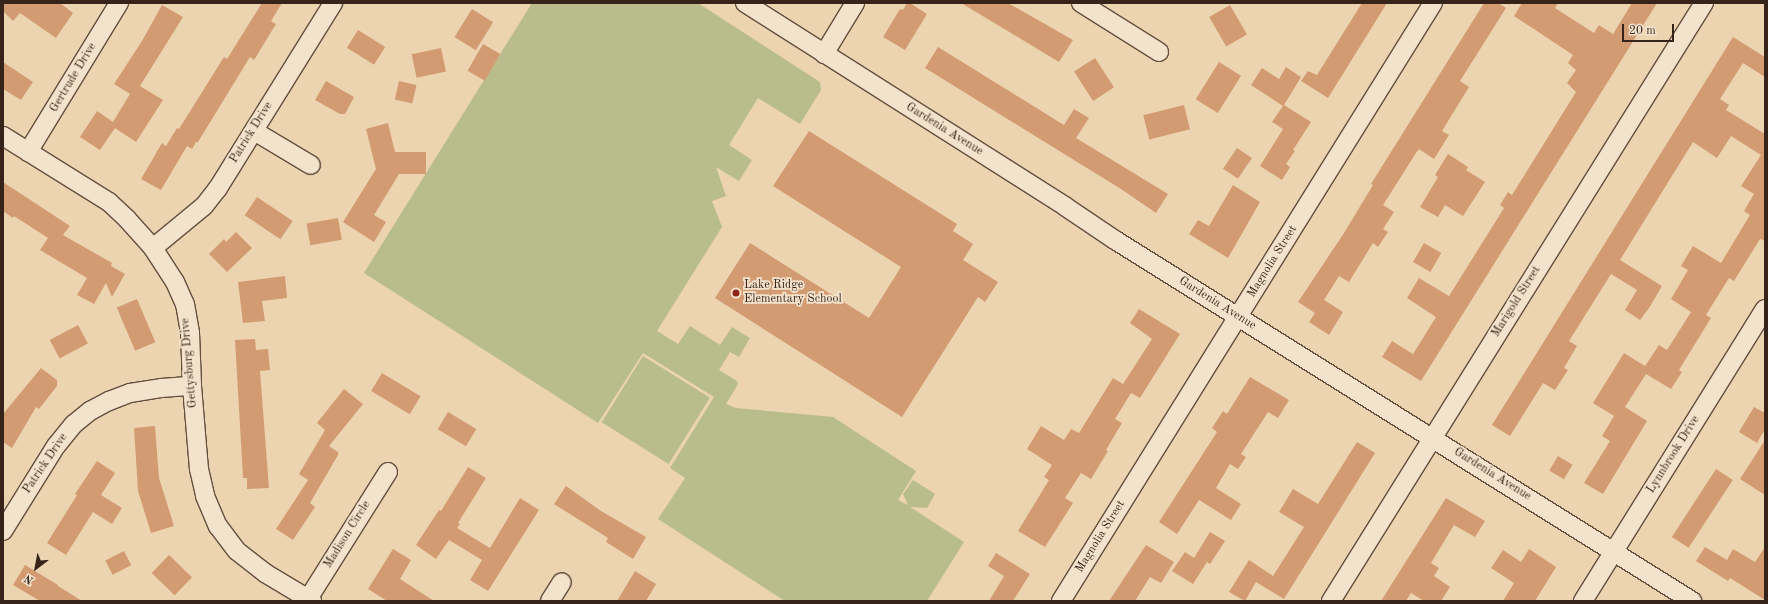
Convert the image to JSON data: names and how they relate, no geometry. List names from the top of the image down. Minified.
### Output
{"streets":{"street":["Gertrude Drive","Gardenia Avenue","Patrick Drive","Magnolia Street","Marigold Street","Gettysburg Drive","Lynnbrook Drive","Madison Circle"]},"crossings":[["Gertrude Drive","Gettysburg Drive"],["Gardenia Avenue","Magnolia Street"],["Gardenia Avenue","Marigold Street"],["Gardenia Avenue","Lynnbrook Drive"],["Patrick Drive","Gettysburg Drive"],["Gettysburg Drive","Madison Circle"]],"places":["Lake Ridge Elementary School"],"scale_bar":"20 m","north":"bottom left"}
